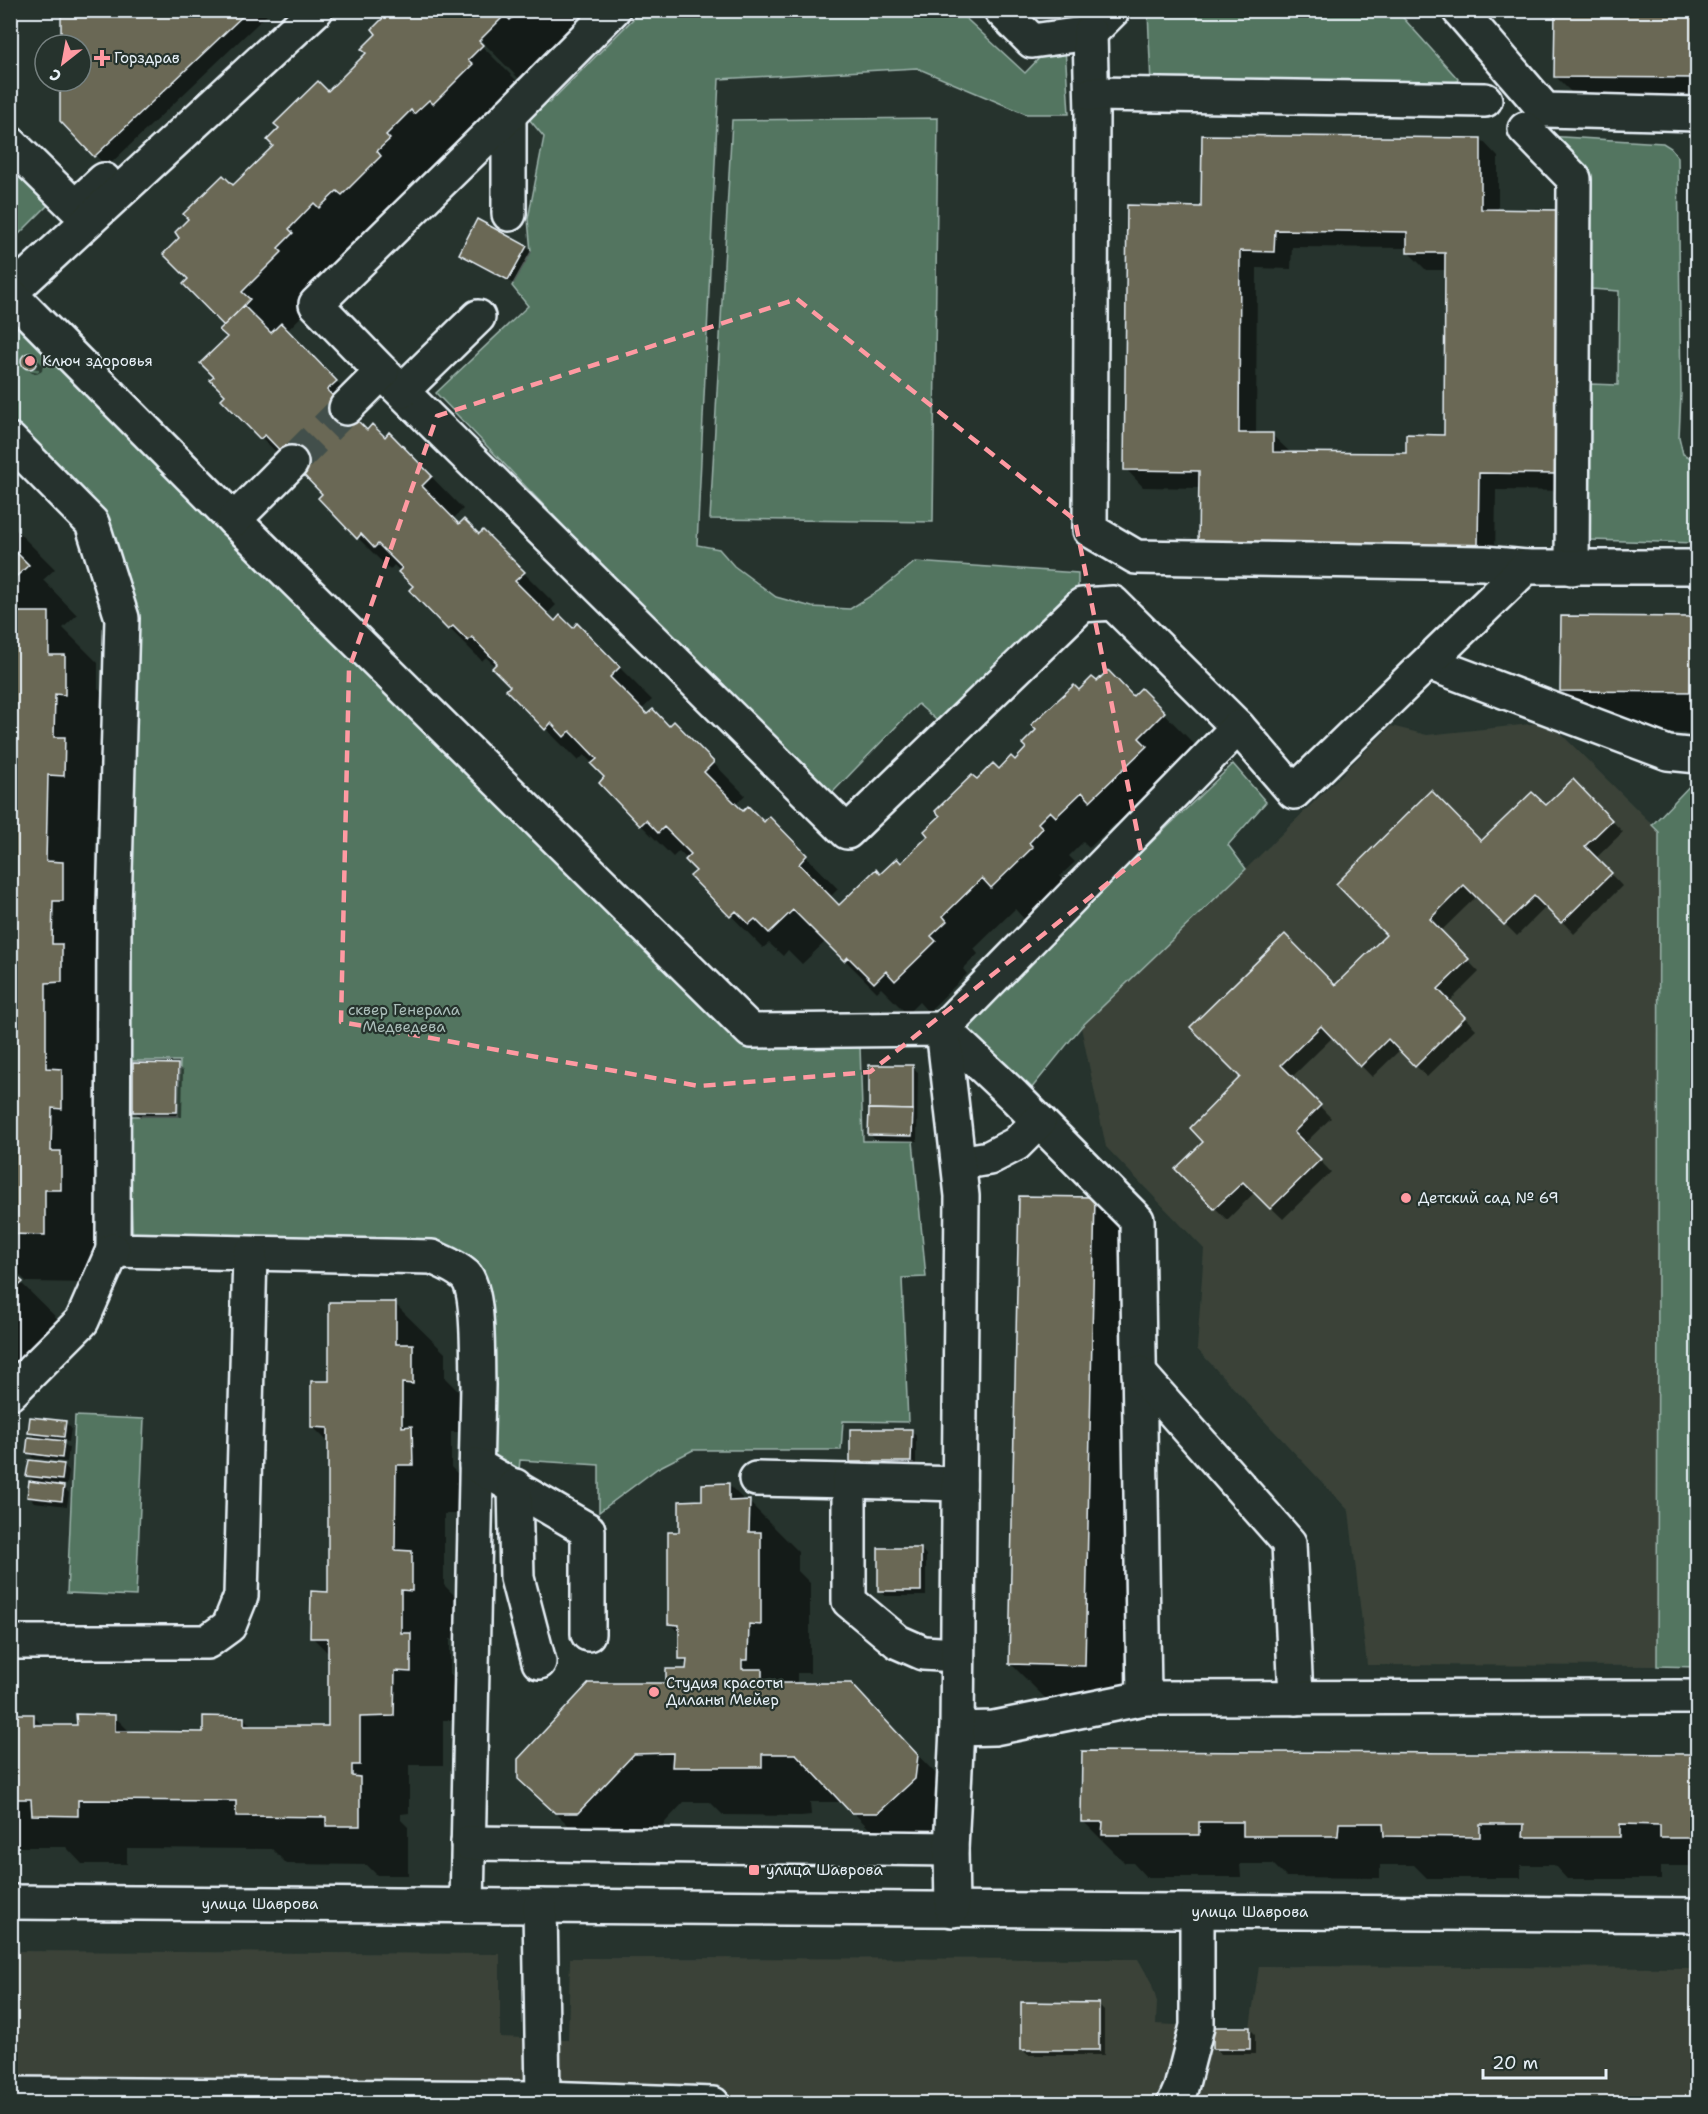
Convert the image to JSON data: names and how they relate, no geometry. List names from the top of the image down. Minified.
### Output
{"streets":{"street":["улица Шаврова"]},"parks":["сквер Генерала Медведева"],"places":{"health":["Горздрав"],"other":["Ключ здоровья","Детский сад № 69","Студия красоты Диланы Мейер"],"transit":["улица Шаврова"]},"scale_bar":"20 m","north":"bottom left"}
